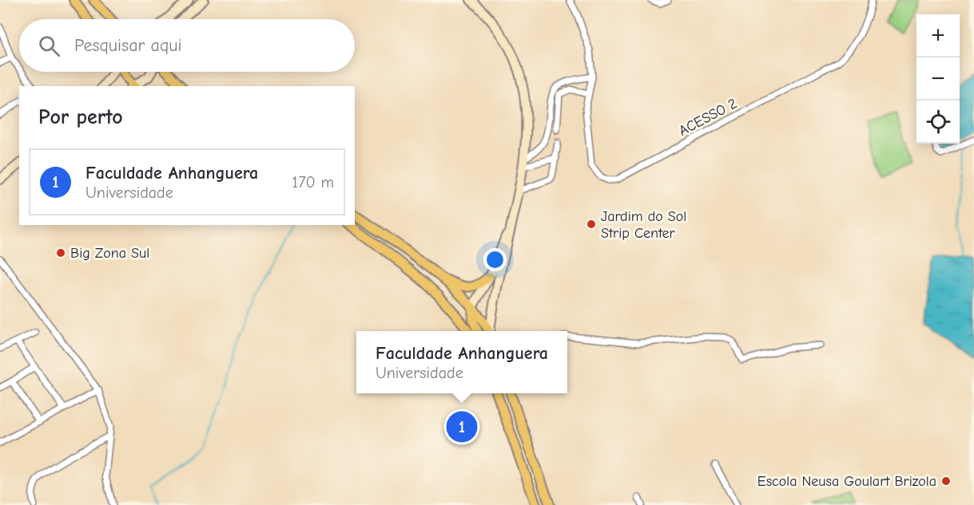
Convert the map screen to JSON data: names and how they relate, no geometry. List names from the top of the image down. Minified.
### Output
{"streets":{"street":["ACESSO 2"]},"places":["Jardim do Sol Strip Center","Big Zona Sul","Escola Neusa Goulart Brizola"],"page":{"map_buttons":["+","−"],"search":"Pesquisar aqui","heading":"Por perto","list":[{"mark":"1","name":"Faculdade Anhanguera","note":"Universidade","value":"170 m"}],"popup":["Faculdade Anhanguera","Universidade"],"pins":"1"}}
